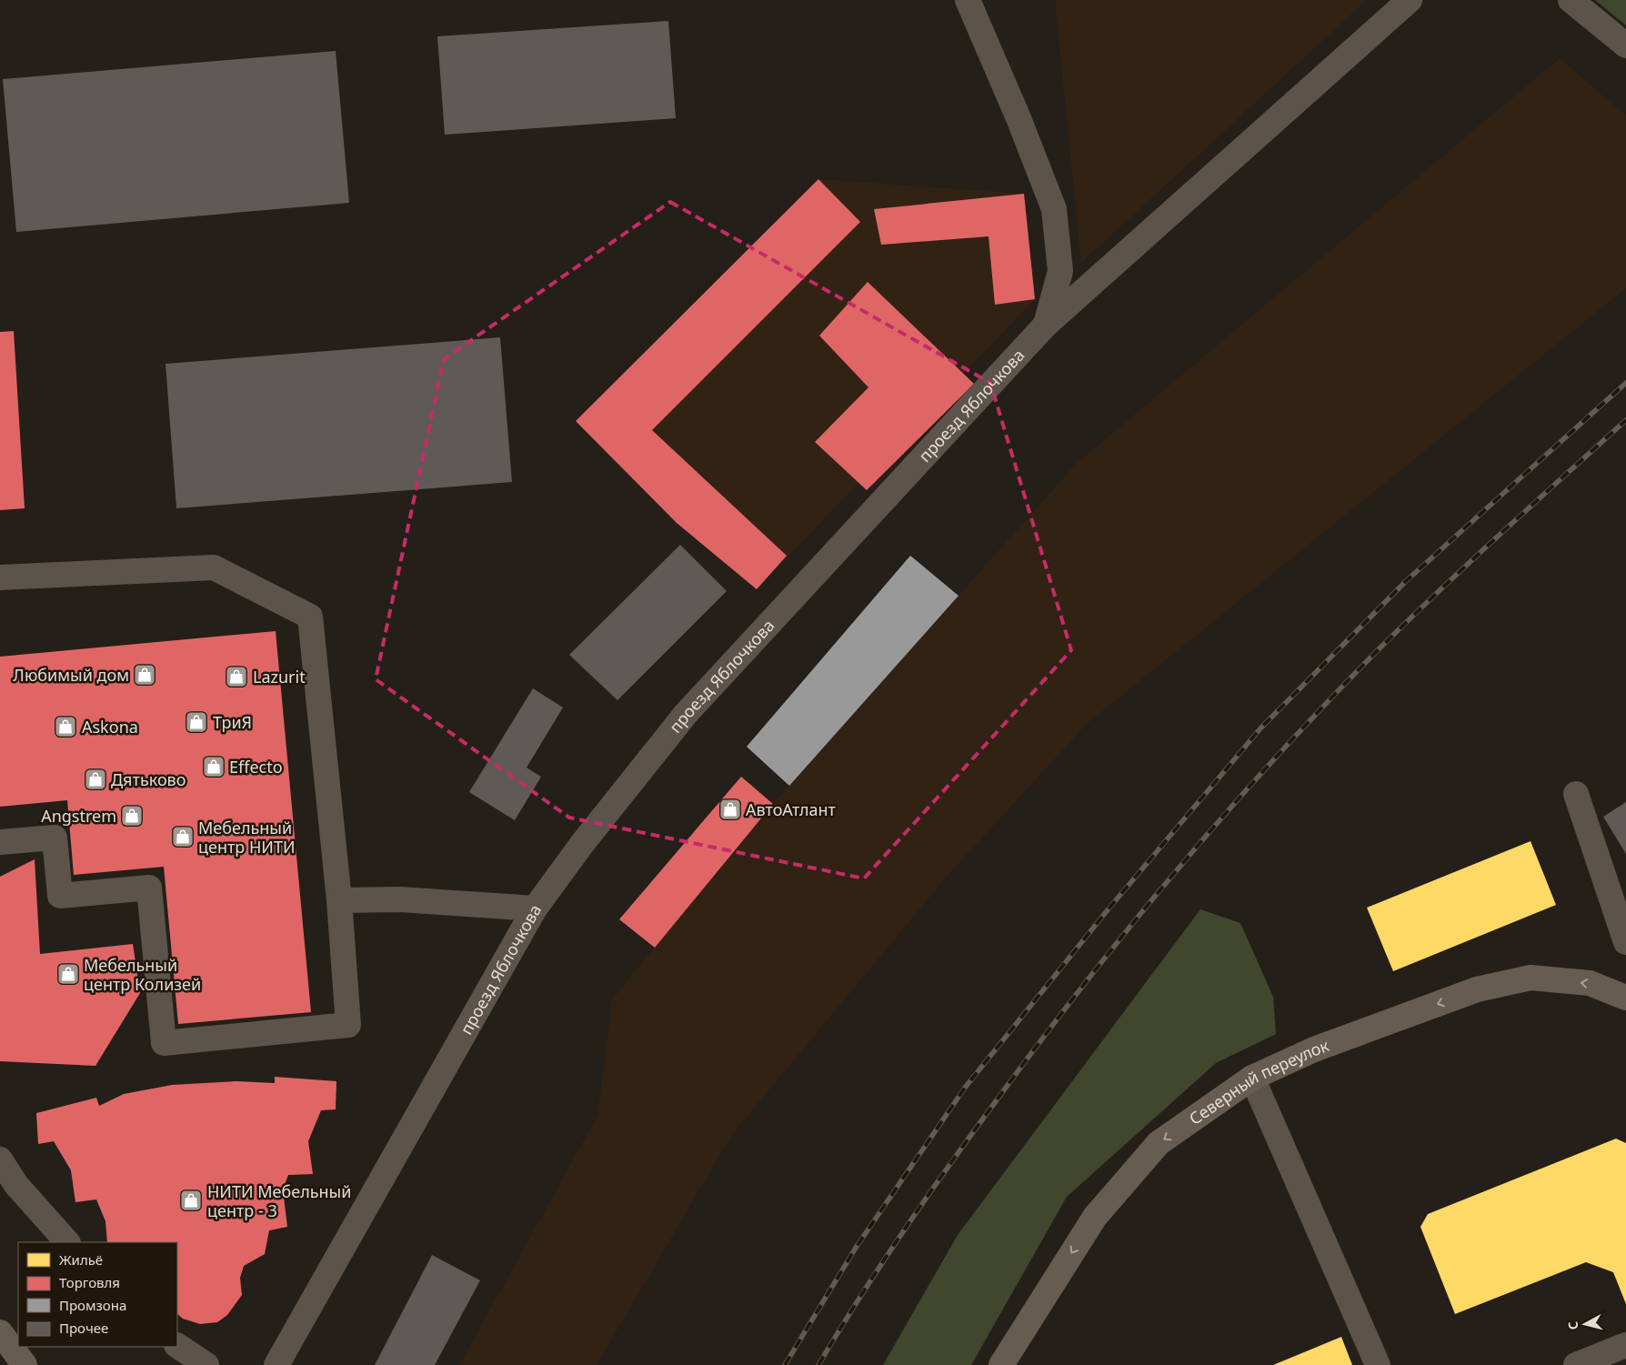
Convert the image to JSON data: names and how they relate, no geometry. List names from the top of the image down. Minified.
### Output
{"streets":{"main road":["Северный переулок"],"street":["проезд Яблочкова"]},"one_way":["Северный переулок"],"places":{"shop":["Любимый дом","Lazurit","ТриЯ","Askona","Effecto","Дятьково","АвтоАтлант","Angstrem","Мебельный центр НИТИ","Мебельный центр Колизей","НИТИ Мебельный центр - 3"]},"legend":["Жильё","Торговля","Промзона","Прочее"],"north":"left"}
